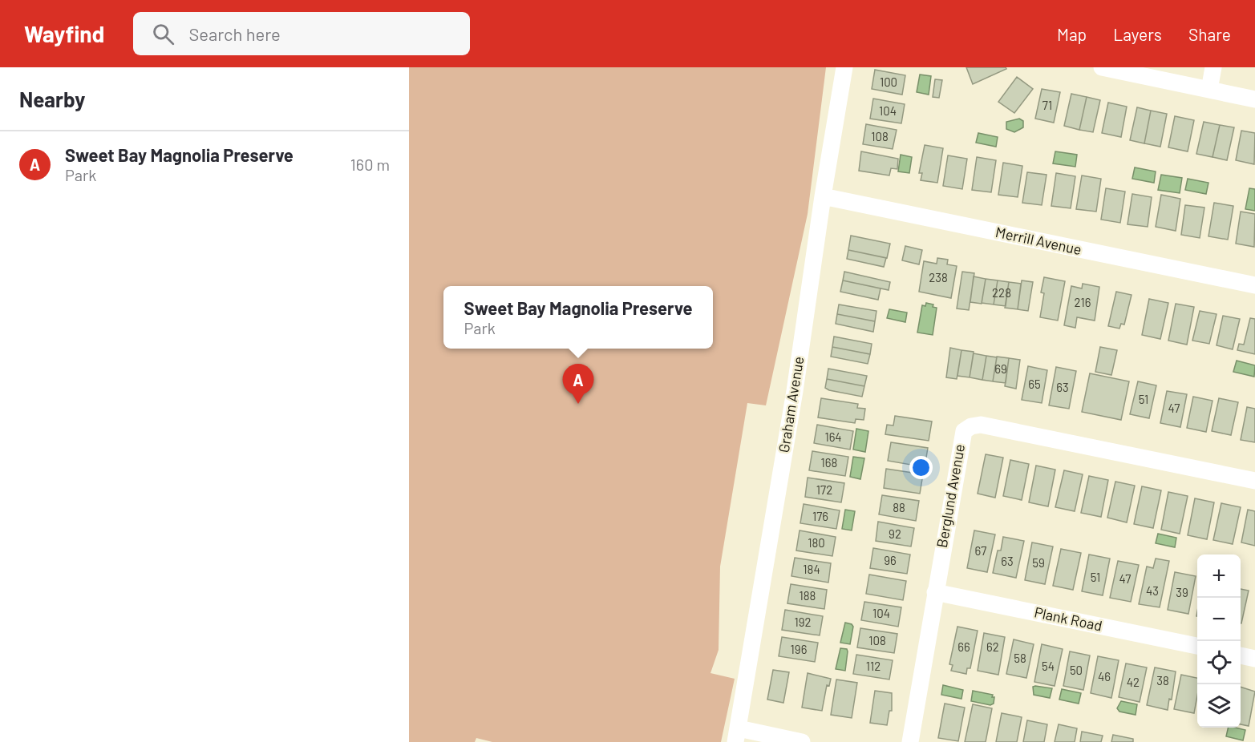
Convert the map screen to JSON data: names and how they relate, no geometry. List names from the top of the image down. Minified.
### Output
{"streets":{"street":["Merrill Avenue","Graham Avenue","Berglund Avenue","Plank Road"]},"crossings":[["Merrill Avenue","Graham Avenue"],["Berglund Avenue","Plank Road"]],"house_numbers":["100","71","104","108","238","228","216","69","65","63","51","47","164","168","172","88","176","92","180","67","96","63","59","184","51","47","43","39","188","104","192","108","66","62","196","58","112","54","50","46","38","42"],"page":{"header":"Wayfind","search":"Search here","nav":["Map","Layers","Share"],"heading":"Nearby","list":[{"mark":"A","name":"Sweet Bay Magnolia Preserve","note":"Park","value":"160 m"}],"popup":["Sweet Bay Magnolia Preserve","Park"],"pins":"A","map_buttons":["+","−"]}}
